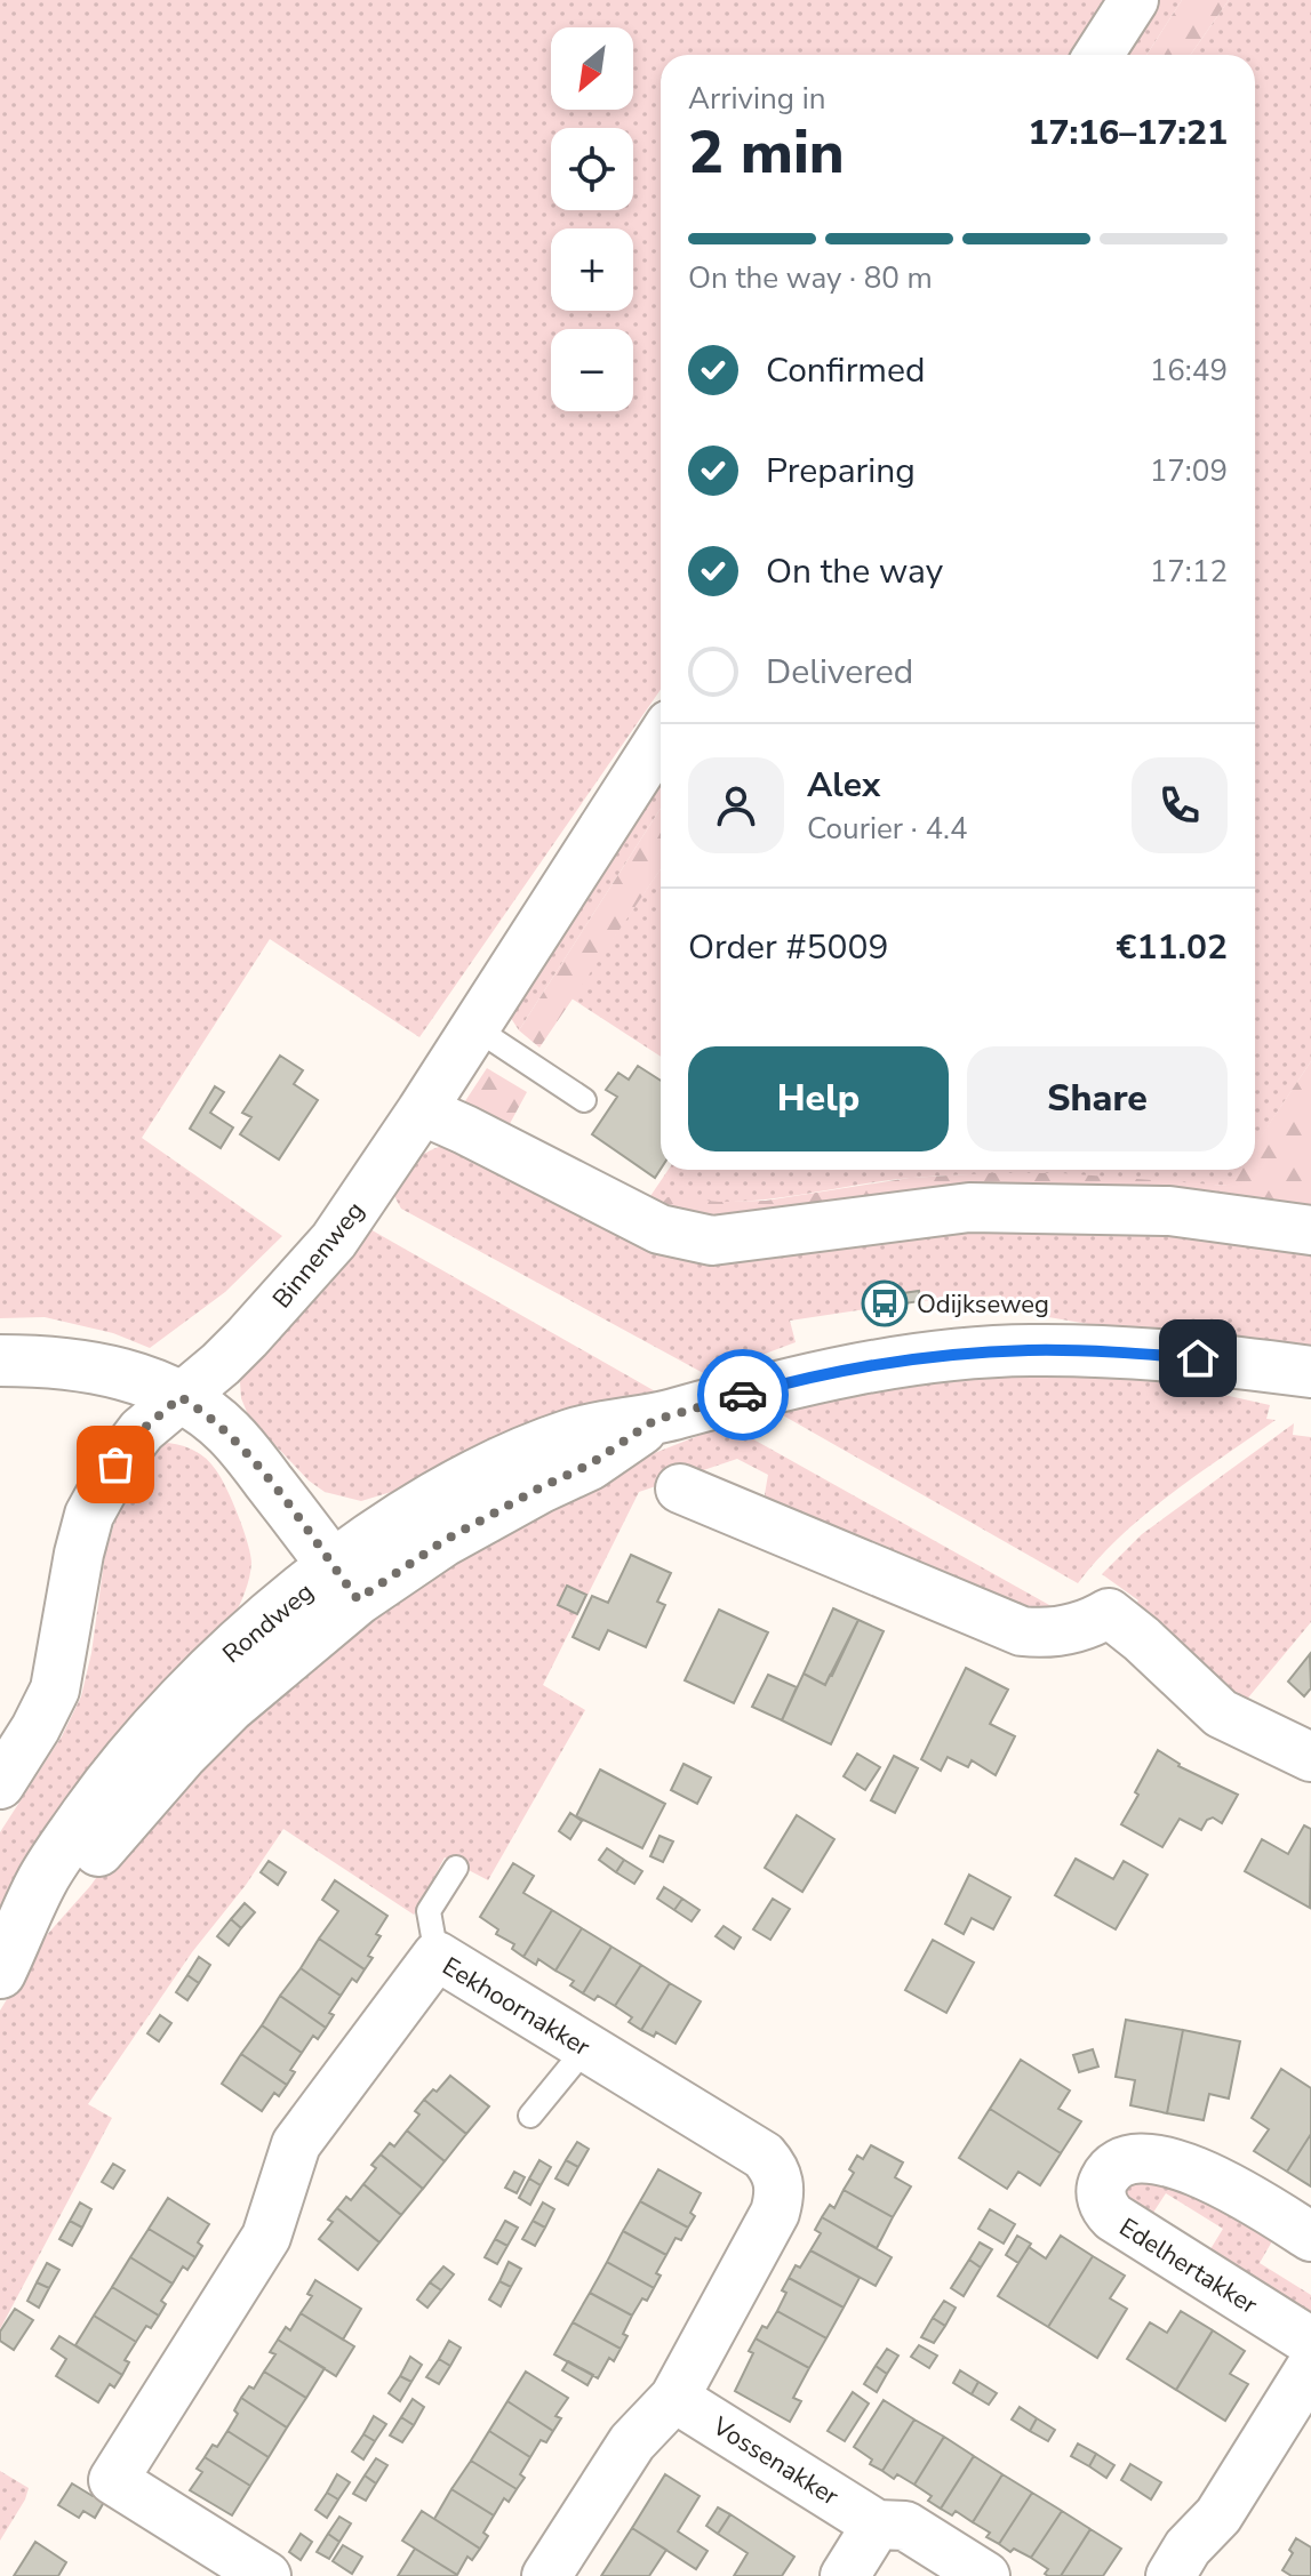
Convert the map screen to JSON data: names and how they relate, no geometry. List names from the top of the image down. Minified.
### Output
{"streets":{"main road":["Rondweg"],"street":["Binnenweg","Eekhoornakker","Edelhertakker","Vossenakker"]},"crossings":[["Eekhoornakker","Vossenakker"]],"places":{"bus stop":["Odijkseweg"]},"north":"bottom left","page":{"map_buttons":["+","−"],"heading":["2 min","Arriving in","17:16–17:21"],"panel":["Alex","Courier · 4.4","Order #5009","€11.02"],"bar":"On the way · 80 m","list":[["Confirmed","16:49"],["Preparing","17:09"],["On the way","17:12"],"Delivered"],"buttons":["Help","Share"]}}
